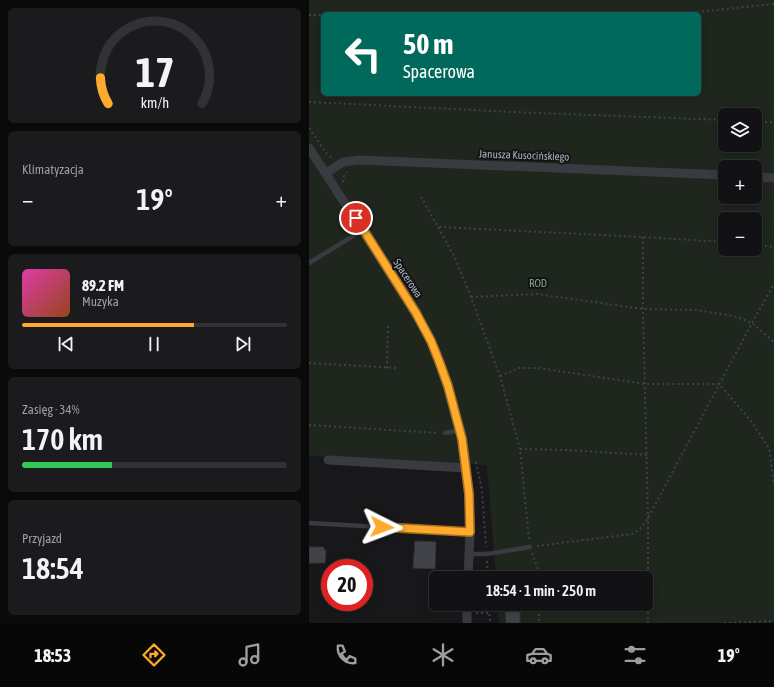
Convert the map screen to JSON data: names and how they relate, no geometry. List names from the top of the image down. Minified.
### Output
{"streets":{"street":["Janusza Kusocińskiego","Spacerowa"]},"crossings":[["Janusza Kusocińskiego","Spacerowa"]],"parks":["ROD"],"page":{"turn":["50 m","Spacerowa"],"map_buttons":["+","−"],"tile":["Klimatyzacja",["Zasięg · 34%","170 km"],["Przyjazd","18:54"]],"heat":["−","19°","+"],"song":["89.2 FM","Muzyka"],"limit":"20","trip":"18:54 · 1 min · 250 m","tabs":["18:53","19°"],"gauge":["17","km/h"]}}
